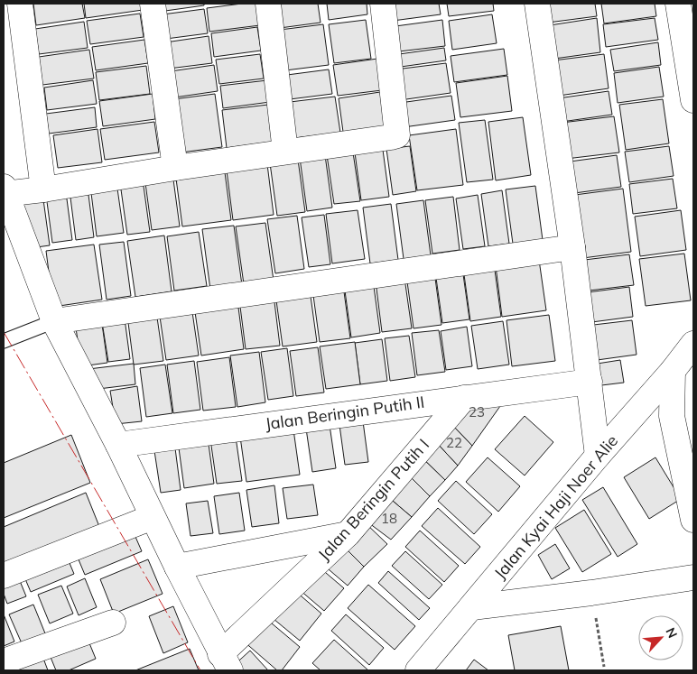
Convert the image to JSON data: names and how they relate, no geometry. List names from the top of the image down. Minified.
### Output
{"streets":{"street":["Jalan Beringin Putih II","Jalan Beringin Putih I","Jalan Kyai Haji Noer Alie"]},"crossings":[["Jalan Beringin Putih II","Jalan Beringin Putih I"]],"house_numbers":["23","22","18"],"north":"top right"}
